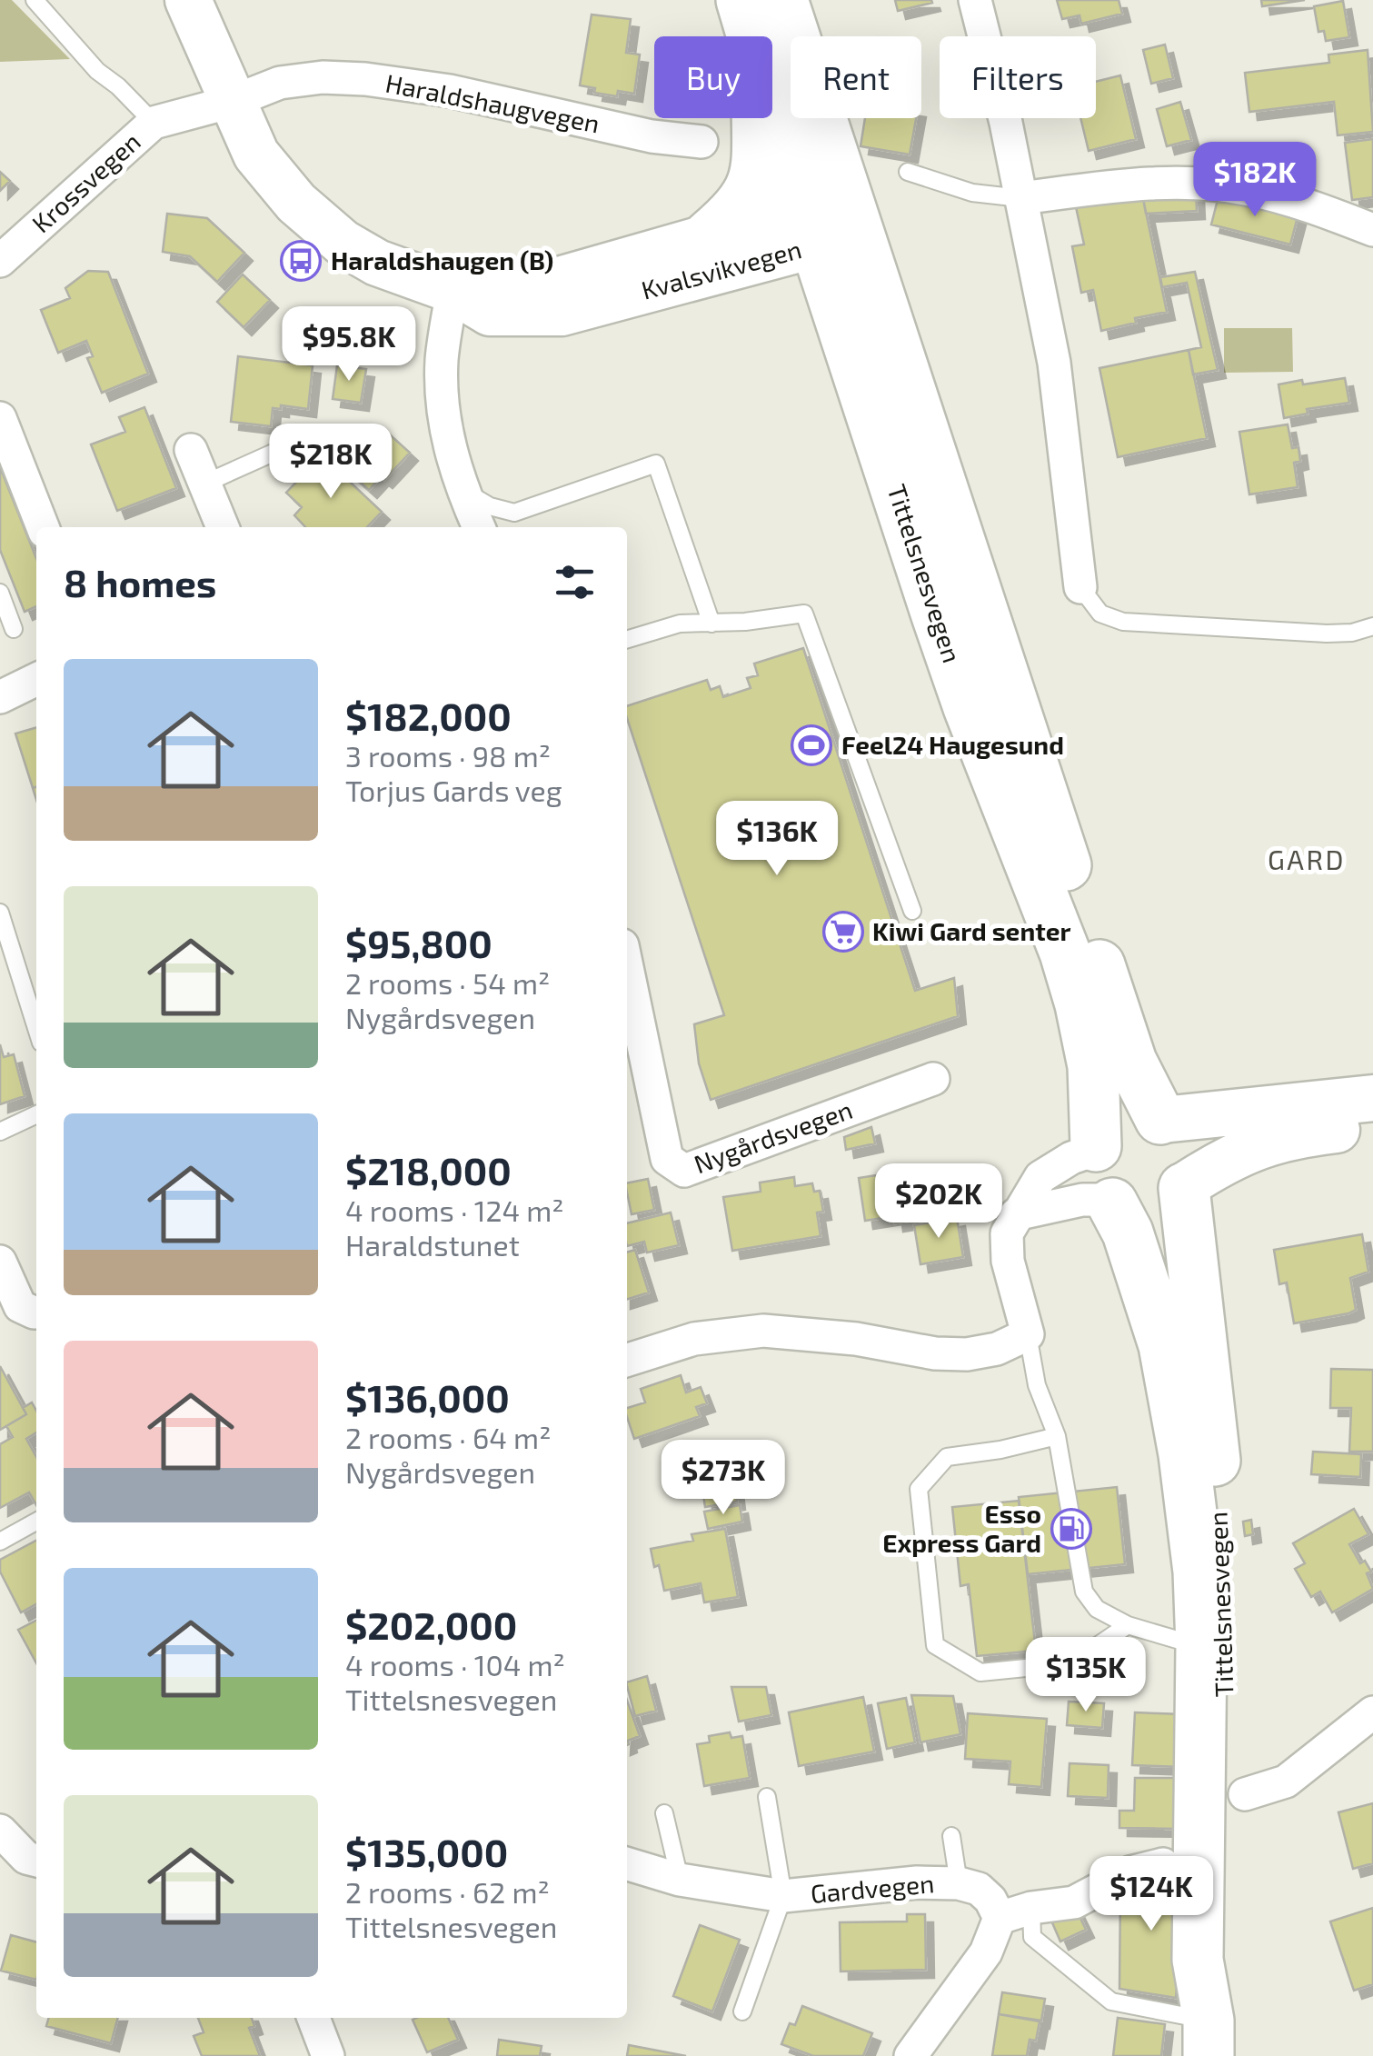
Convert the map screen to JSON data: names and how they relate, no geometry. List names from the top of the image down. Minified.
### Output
{"streets":{"main road":["Kvalsvikvegen","Tittelsnesvegen"],"street":["Haraldshaugvegen","Krossvegen","Nygårdsvegen","Gardvegen"]},"crossings":[["Haraldshaugvegen","Krossvegen"],["Haraldshaugvegen","Kvalsvikvegen"],["Krossvegen","Kvalsvikvegen"],["Kvalsvikvegen","Tittelsnesvegen"]],"districts":["GARD"],"places":{"bus stop":["Haraldshaugen (B)"],"sports":["Feel24 Haugesund"],"supermarket":["Kiwi Gard senter"],"fuel station":["Esso Express Gard"]},"page":{"chip":["Buy","Rent","Filters"],"price":["$182K","$95.8K","$218K","$136K","$202K","$273K","$135K","$124K"],"heading":"8 homes","list":[{"name":"$182,000","note":"3 rooms · 98 m² · Torjus Gards veg"},{"name":"$95,800","note":"2 rooms · 54 m² · Nygårdsvegen"},{"name":"$218,000","note":"4 rooms · 124 m² · Haraldstunet"},{"name":"$136,000","note":"2 rooms · 64 m² · Nygårdsvegen"},{"name":"$202,000","note":"4 rooms · 104 m² · Tittelsnesvegen"},{"name":"$135,000","note":"2 rooms · 62 m² · Tittelsnesvegen"}]}}
